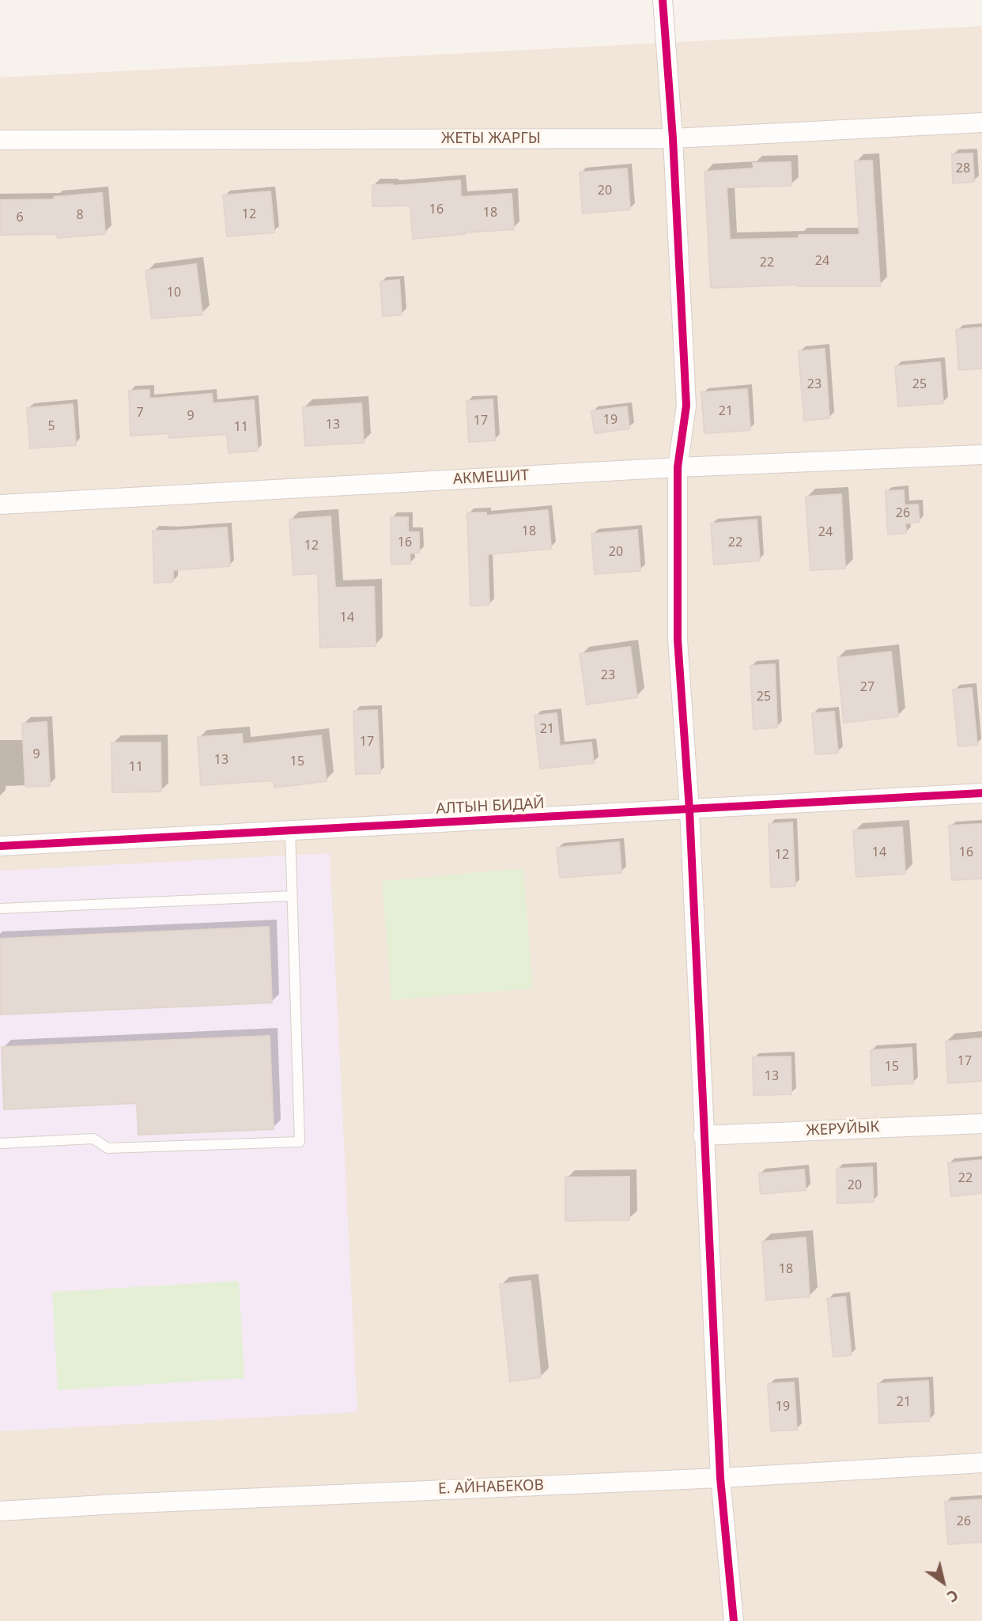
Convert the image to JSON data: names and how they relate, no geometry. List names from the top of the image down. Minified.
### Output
{"streets":{"street":["ЖЕТЫ ЖАРГЫ","АКМЕШИТ","АЛТЫН БИДАЙ","ЖЕРУЙЫК","Е. АЙНАБЕКОВ"]},"house_numbers":["28","20","16","18","12","8","6","24","22","10","23","25","21","7","9","19","17","13","5","11","26","18","24","16","22","12","20","14","23","27","25","21","17","9","13","15","11","14","16","12","17","15","13","22","20","18","21","19","26"],"north":"bottom right"}
